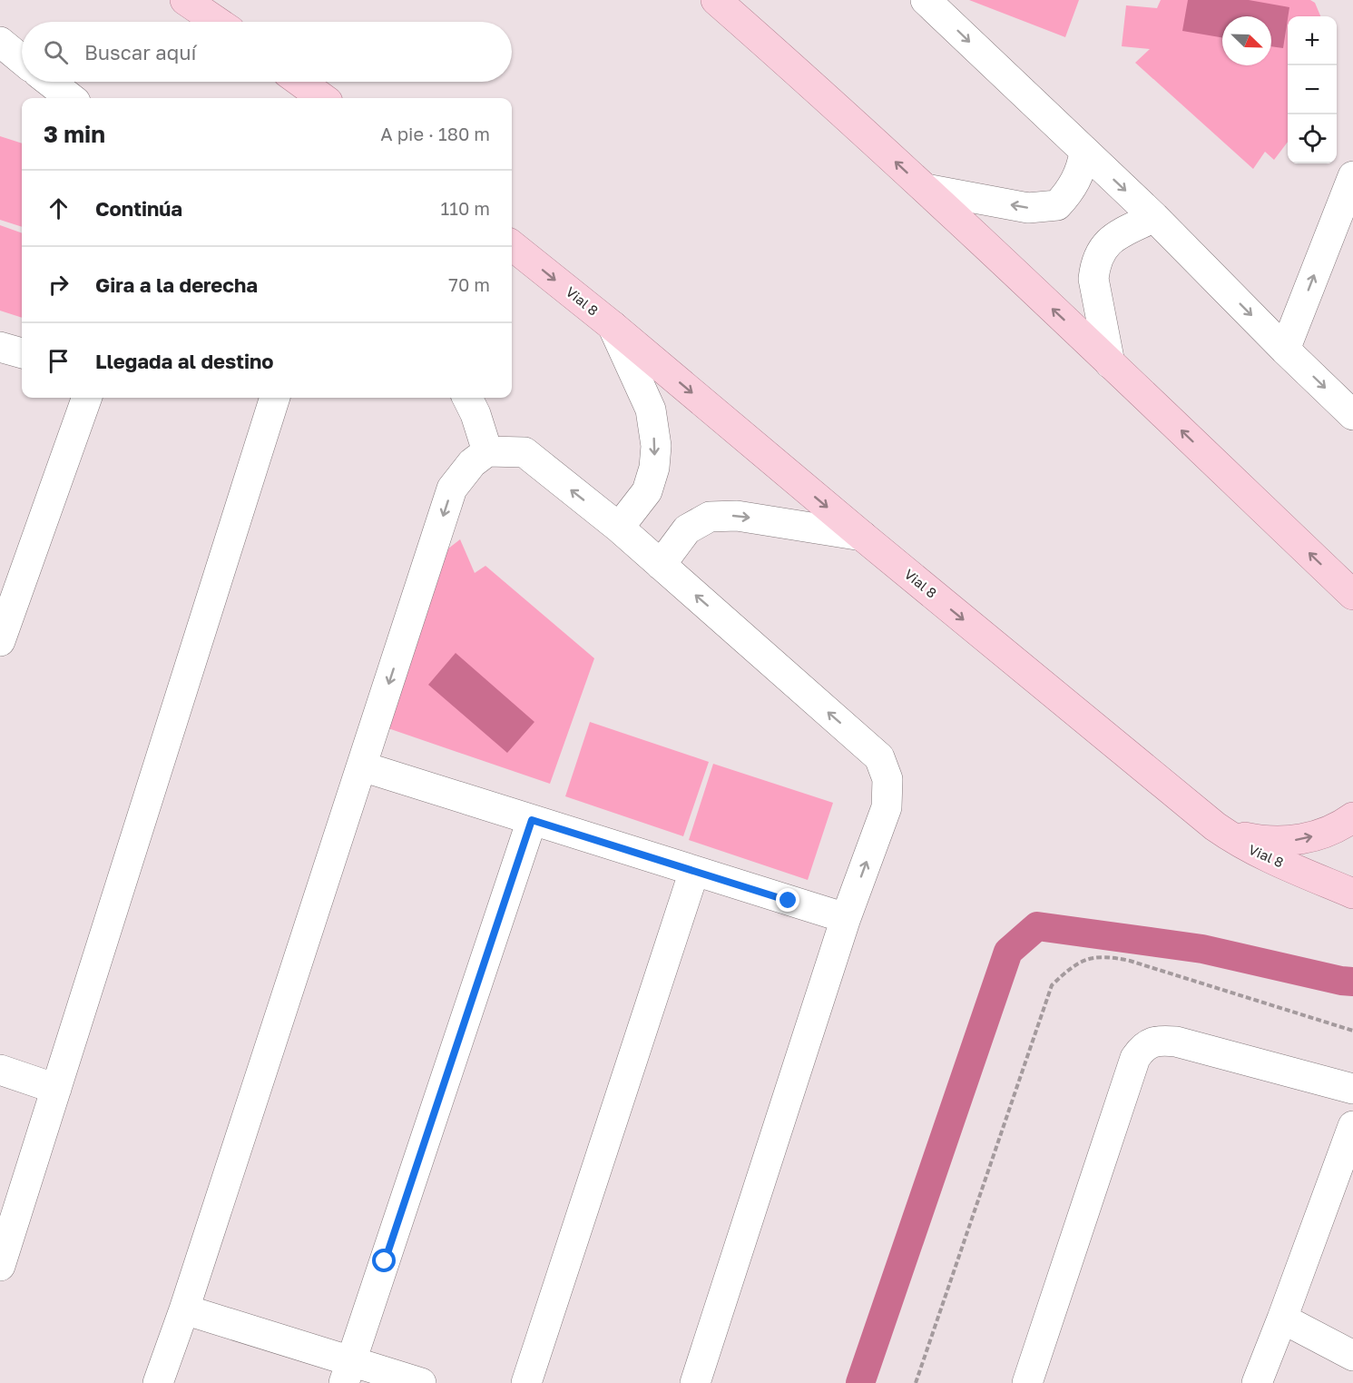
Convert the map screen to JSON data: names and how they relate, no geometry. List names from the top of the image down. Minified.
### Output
{"streets":{"main road":["Vial 8"]},"one_way":["Vial 8"],"north":"bottom right","page":{"map_buttons":["+","−"],"search":"Buscar aquí","heading":["3 min","A pie · 180 m"],"list":[["Continúa","110 m"],["Gira a la derecha","70 m"],"Llegada al destino"]}}
